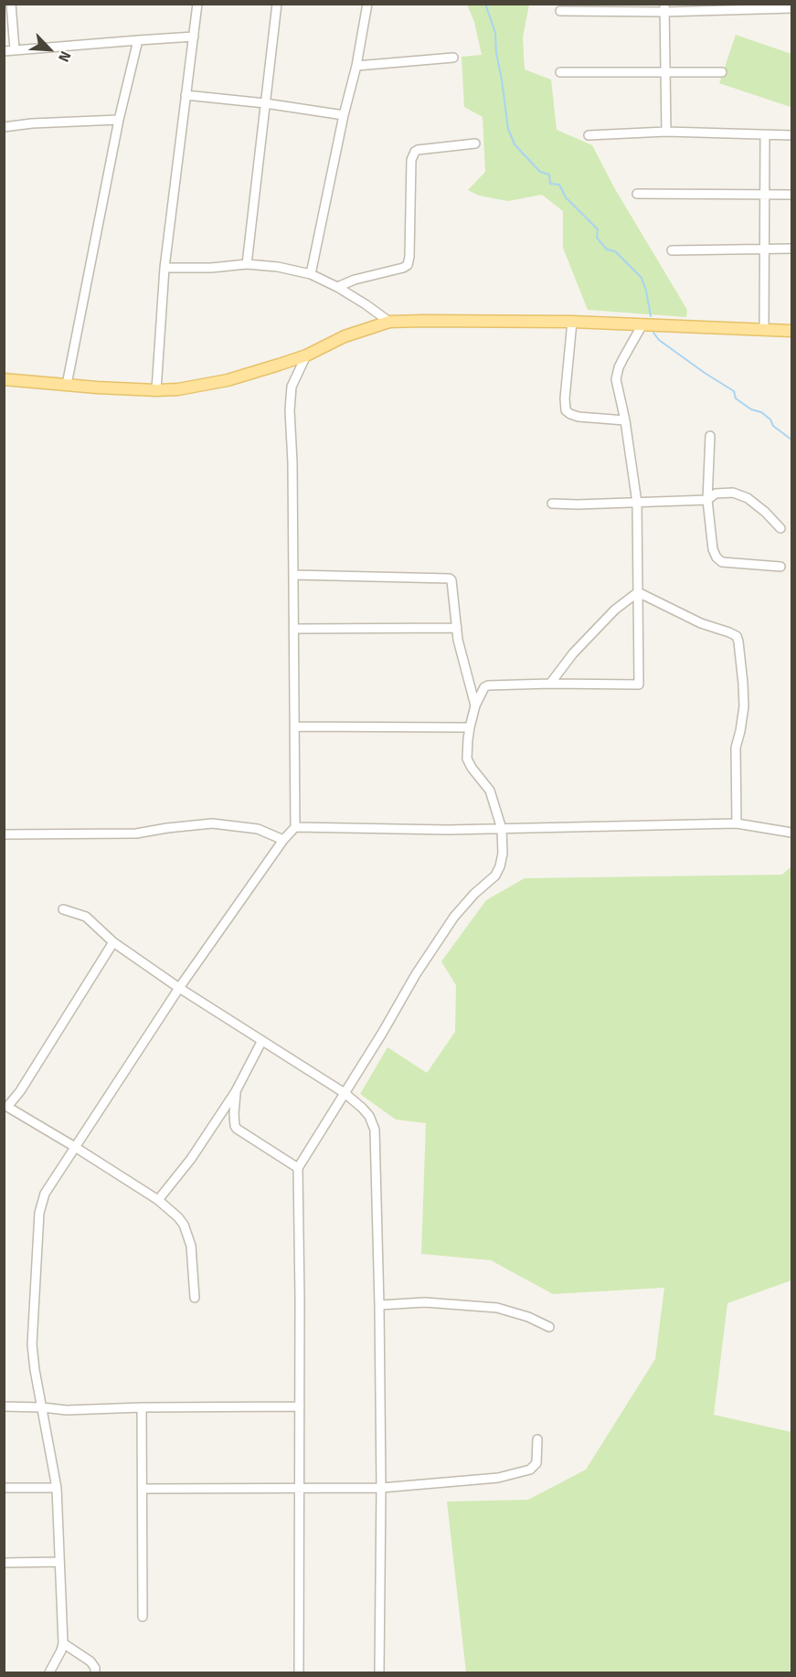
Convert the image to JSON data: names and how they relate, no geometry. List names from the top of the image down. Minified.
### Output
{"north":"bottom right"}
